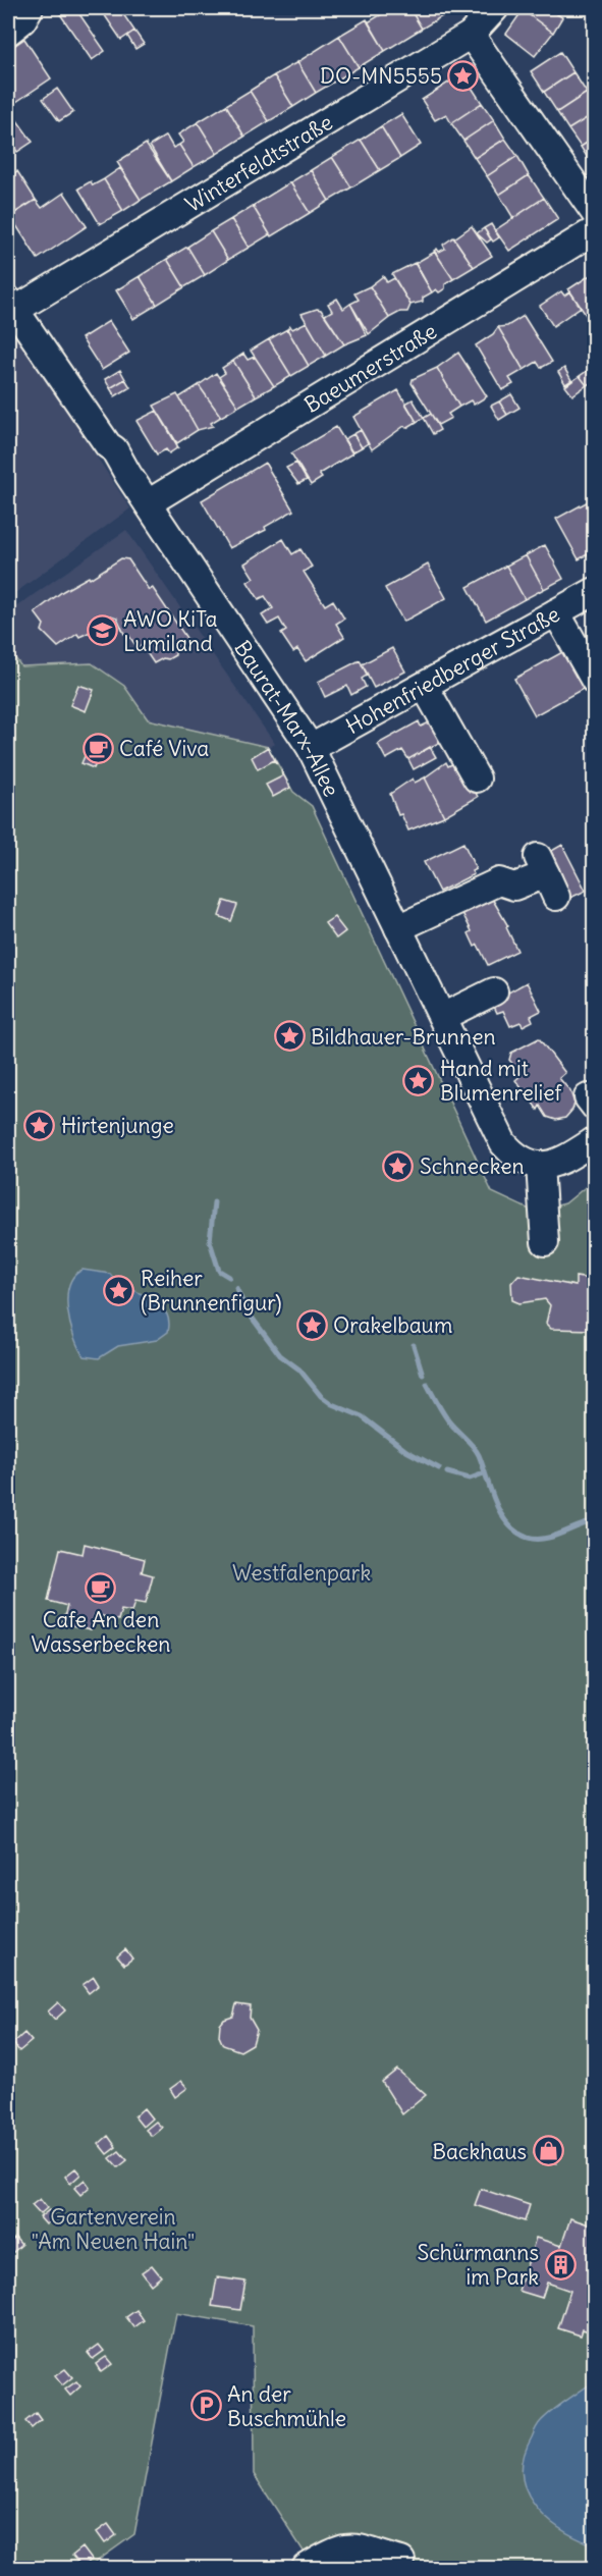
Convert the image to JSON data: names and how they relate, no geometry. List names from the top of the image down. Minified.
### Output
{"streets":{"street":["Winterfeldtstraße","Baeumerstraße","Hohenfriedberger Straße","Baurat-Marx-Allee"]},"crossings":[["Winterfeldtstraße","Baurat-Marx-Allee"],["Baeumerstraße","Baurat-Marx-Allee"],["Hohenfriedberger Straße","Baurat-Marx-Allee"]],"parks":["Westfalenpark","Gartenverein \"Am Neuen Hain\""],"places":{"place":["DO-MN5555","Bildhauer-Brunnen","Hand mit Blumenrelief","Hirtenjunge","Schnecken","Reiher (Brunnenfigur)","Orakelbaum"],"school or university":["AWO KiTa Lumiland"],"cafe":["Café Viva","Cafe An den Wasserbecken"],"shop":["Backhaus"],"building":["Schürmanns im Park"],"parking":["An der Buschmühle"]}}
